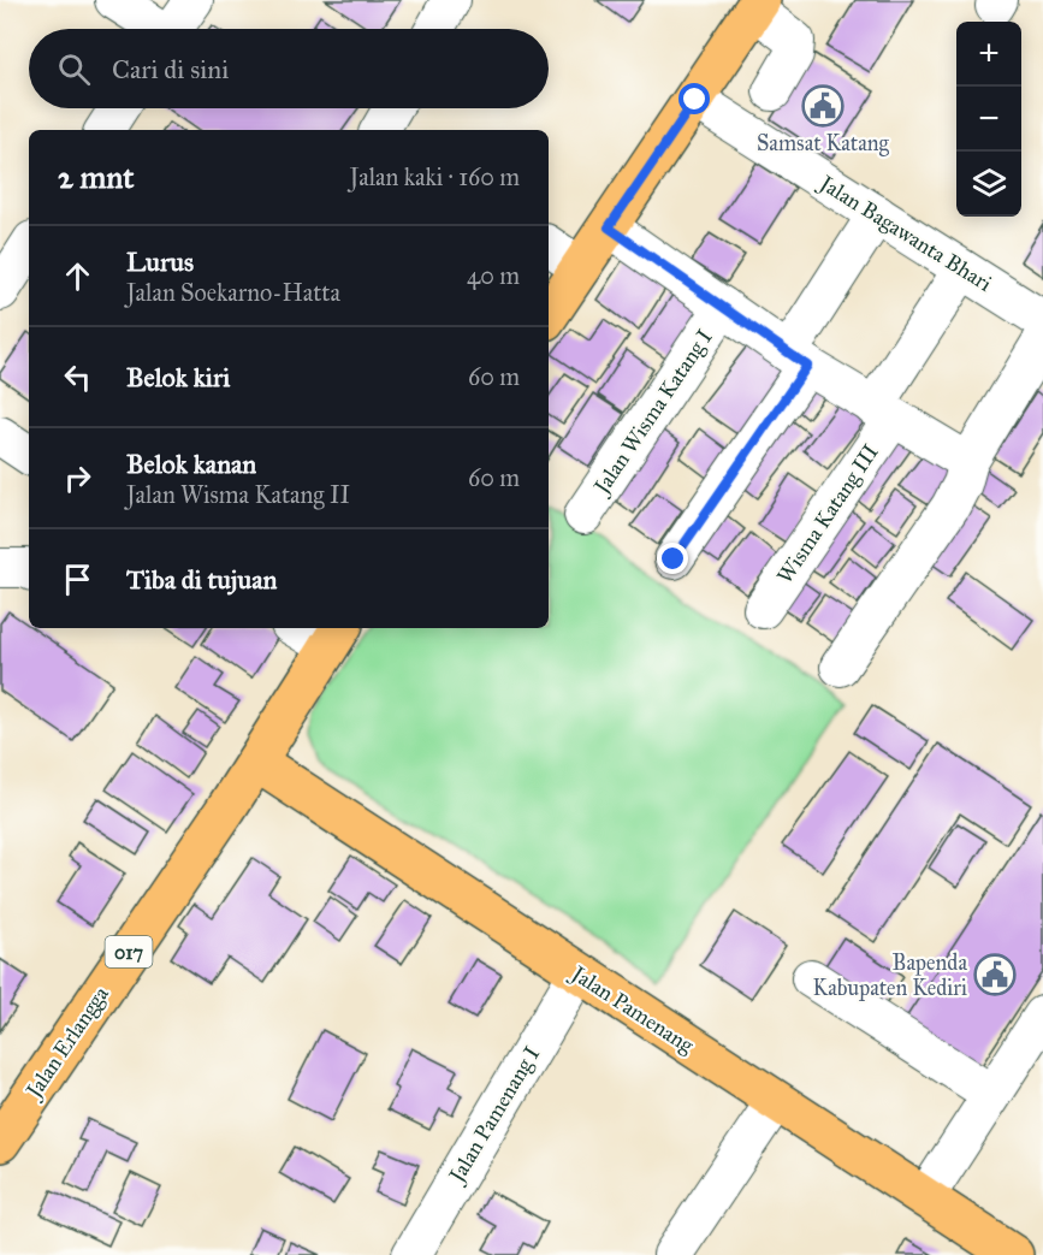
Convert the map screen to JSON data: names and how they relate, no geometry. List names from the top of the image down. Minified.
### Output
{"streets":{"main road":["017","Jalan Pamenang","Jalan Erlangga"],"street":["Jalan Bagawanta Bhari","Jalan Wisma Katang I","Wisma Katang III","Jalan Pamenang I"]},"crossings":[["Jalan Bagawanta Bhari","Wisma Katang III"],["017","Jalan Pamenang"],["017","Jalan Erlangga"],["Jalan Pamenang","Jalan Erlangga"],["Jalan Pamenang","Jalan Pamenang I"]],"places":{"public building":["Samsat Katang","Bapenda Kabupaten Kediri"]},"page":{"map_buttons":["+","−"],"search":"Cari di sini","heading":["2 mnt","Jalan kaki · 160 m"],"list":[["Lurus","Jalan Soekarno-Hatta","40 m"],["Belok kiri","60 m"],["Belok kanan","Jalan Wisma Katang II","60 m"],"Tiba di tujuan"]}}
